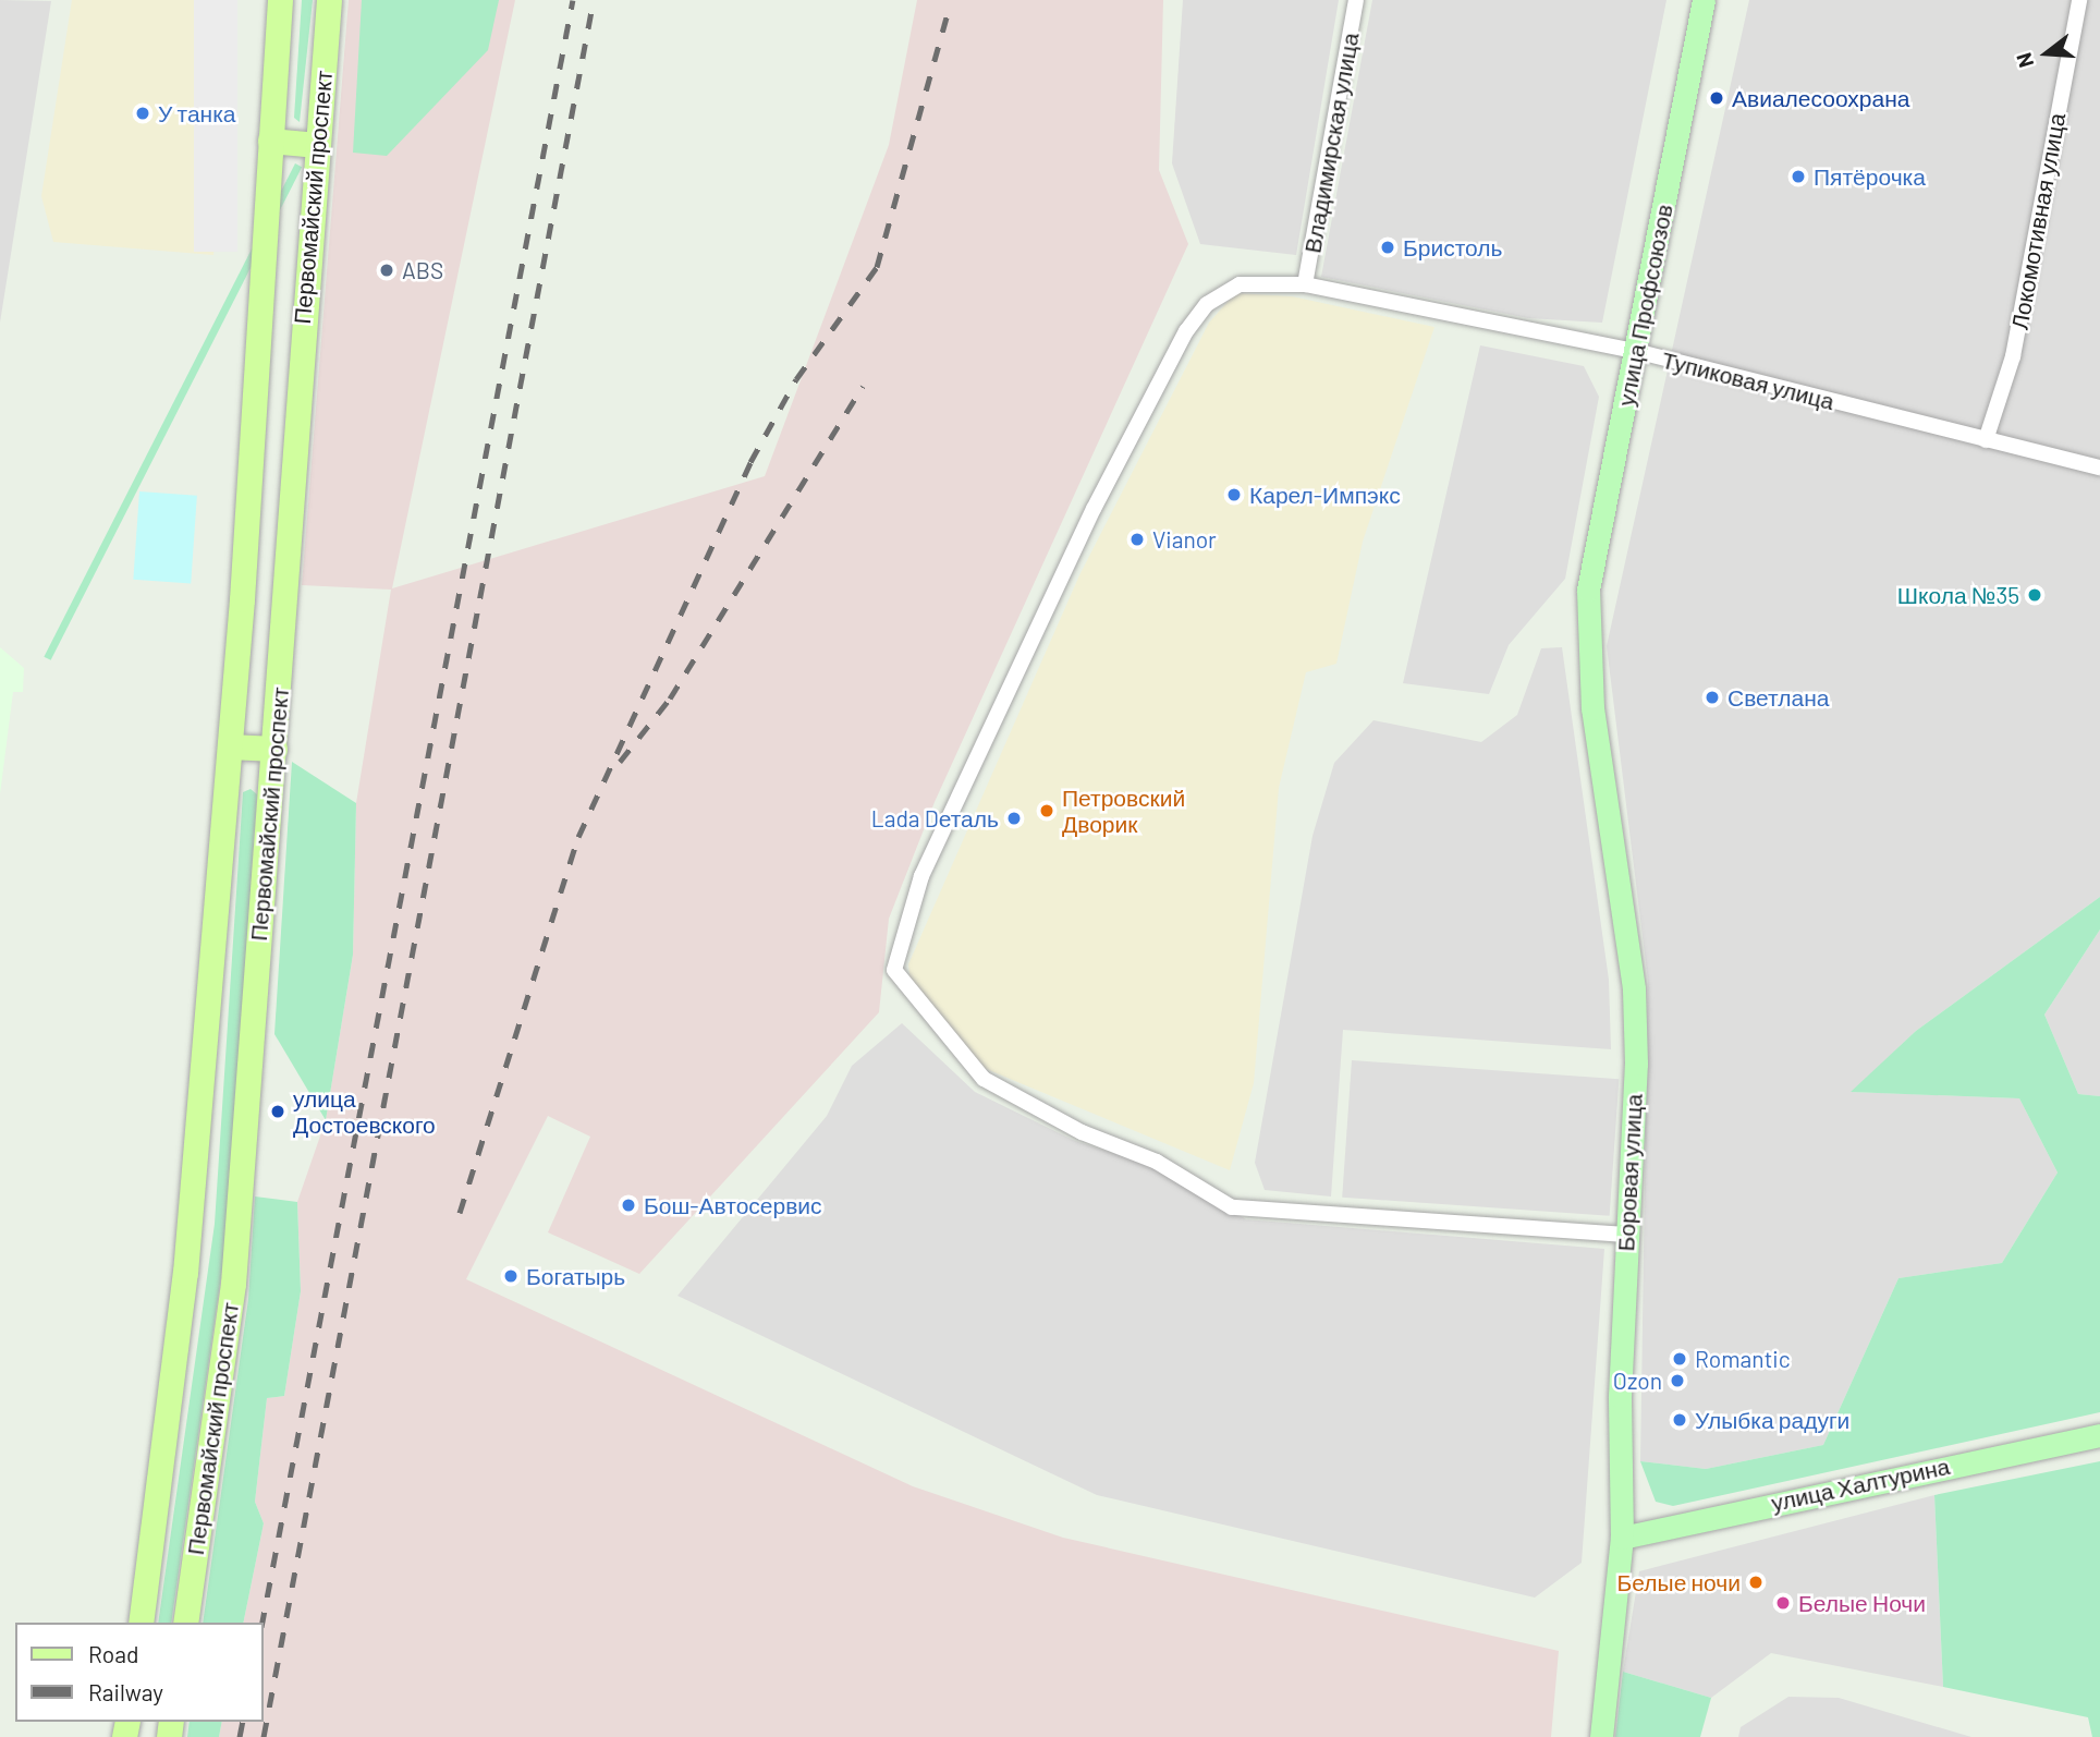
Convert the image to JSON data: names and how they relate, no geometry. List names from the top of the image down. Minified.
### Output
{"streets":{"main road":["Первомайский проспект","улица Профсоюзов","Боровая улица","улица Халтурина"],"street":["Владимирская улица","Локомотивная улица","Тупиковая улица"]},"crossings":[["Владимирская улица","Тупиковая улица"],["Локомотивная улица","Тупиковая улица"],["улица Профсоюзов","Тупиковая улица"],["улица Профсоюзов","Боровая улица"],["Тупиковая улица","Боровая улица"],["Боровая улица","улица Халтурина"]],"places":["Авиалесоохрана","У танка","Пятёрочка","Бристоль","ABS","Карел-Импэкс","Vianor","Школа №35","Светлана","Петровский Дворик","Lada Dеталь","улица Достоевского","Бош-Автосервис","Богатырь","Romantic","Ozon","Улыбка радуги","Белые ночи","Белые Ночи"],"legend":["Road","Railway"],"north":"left"}
